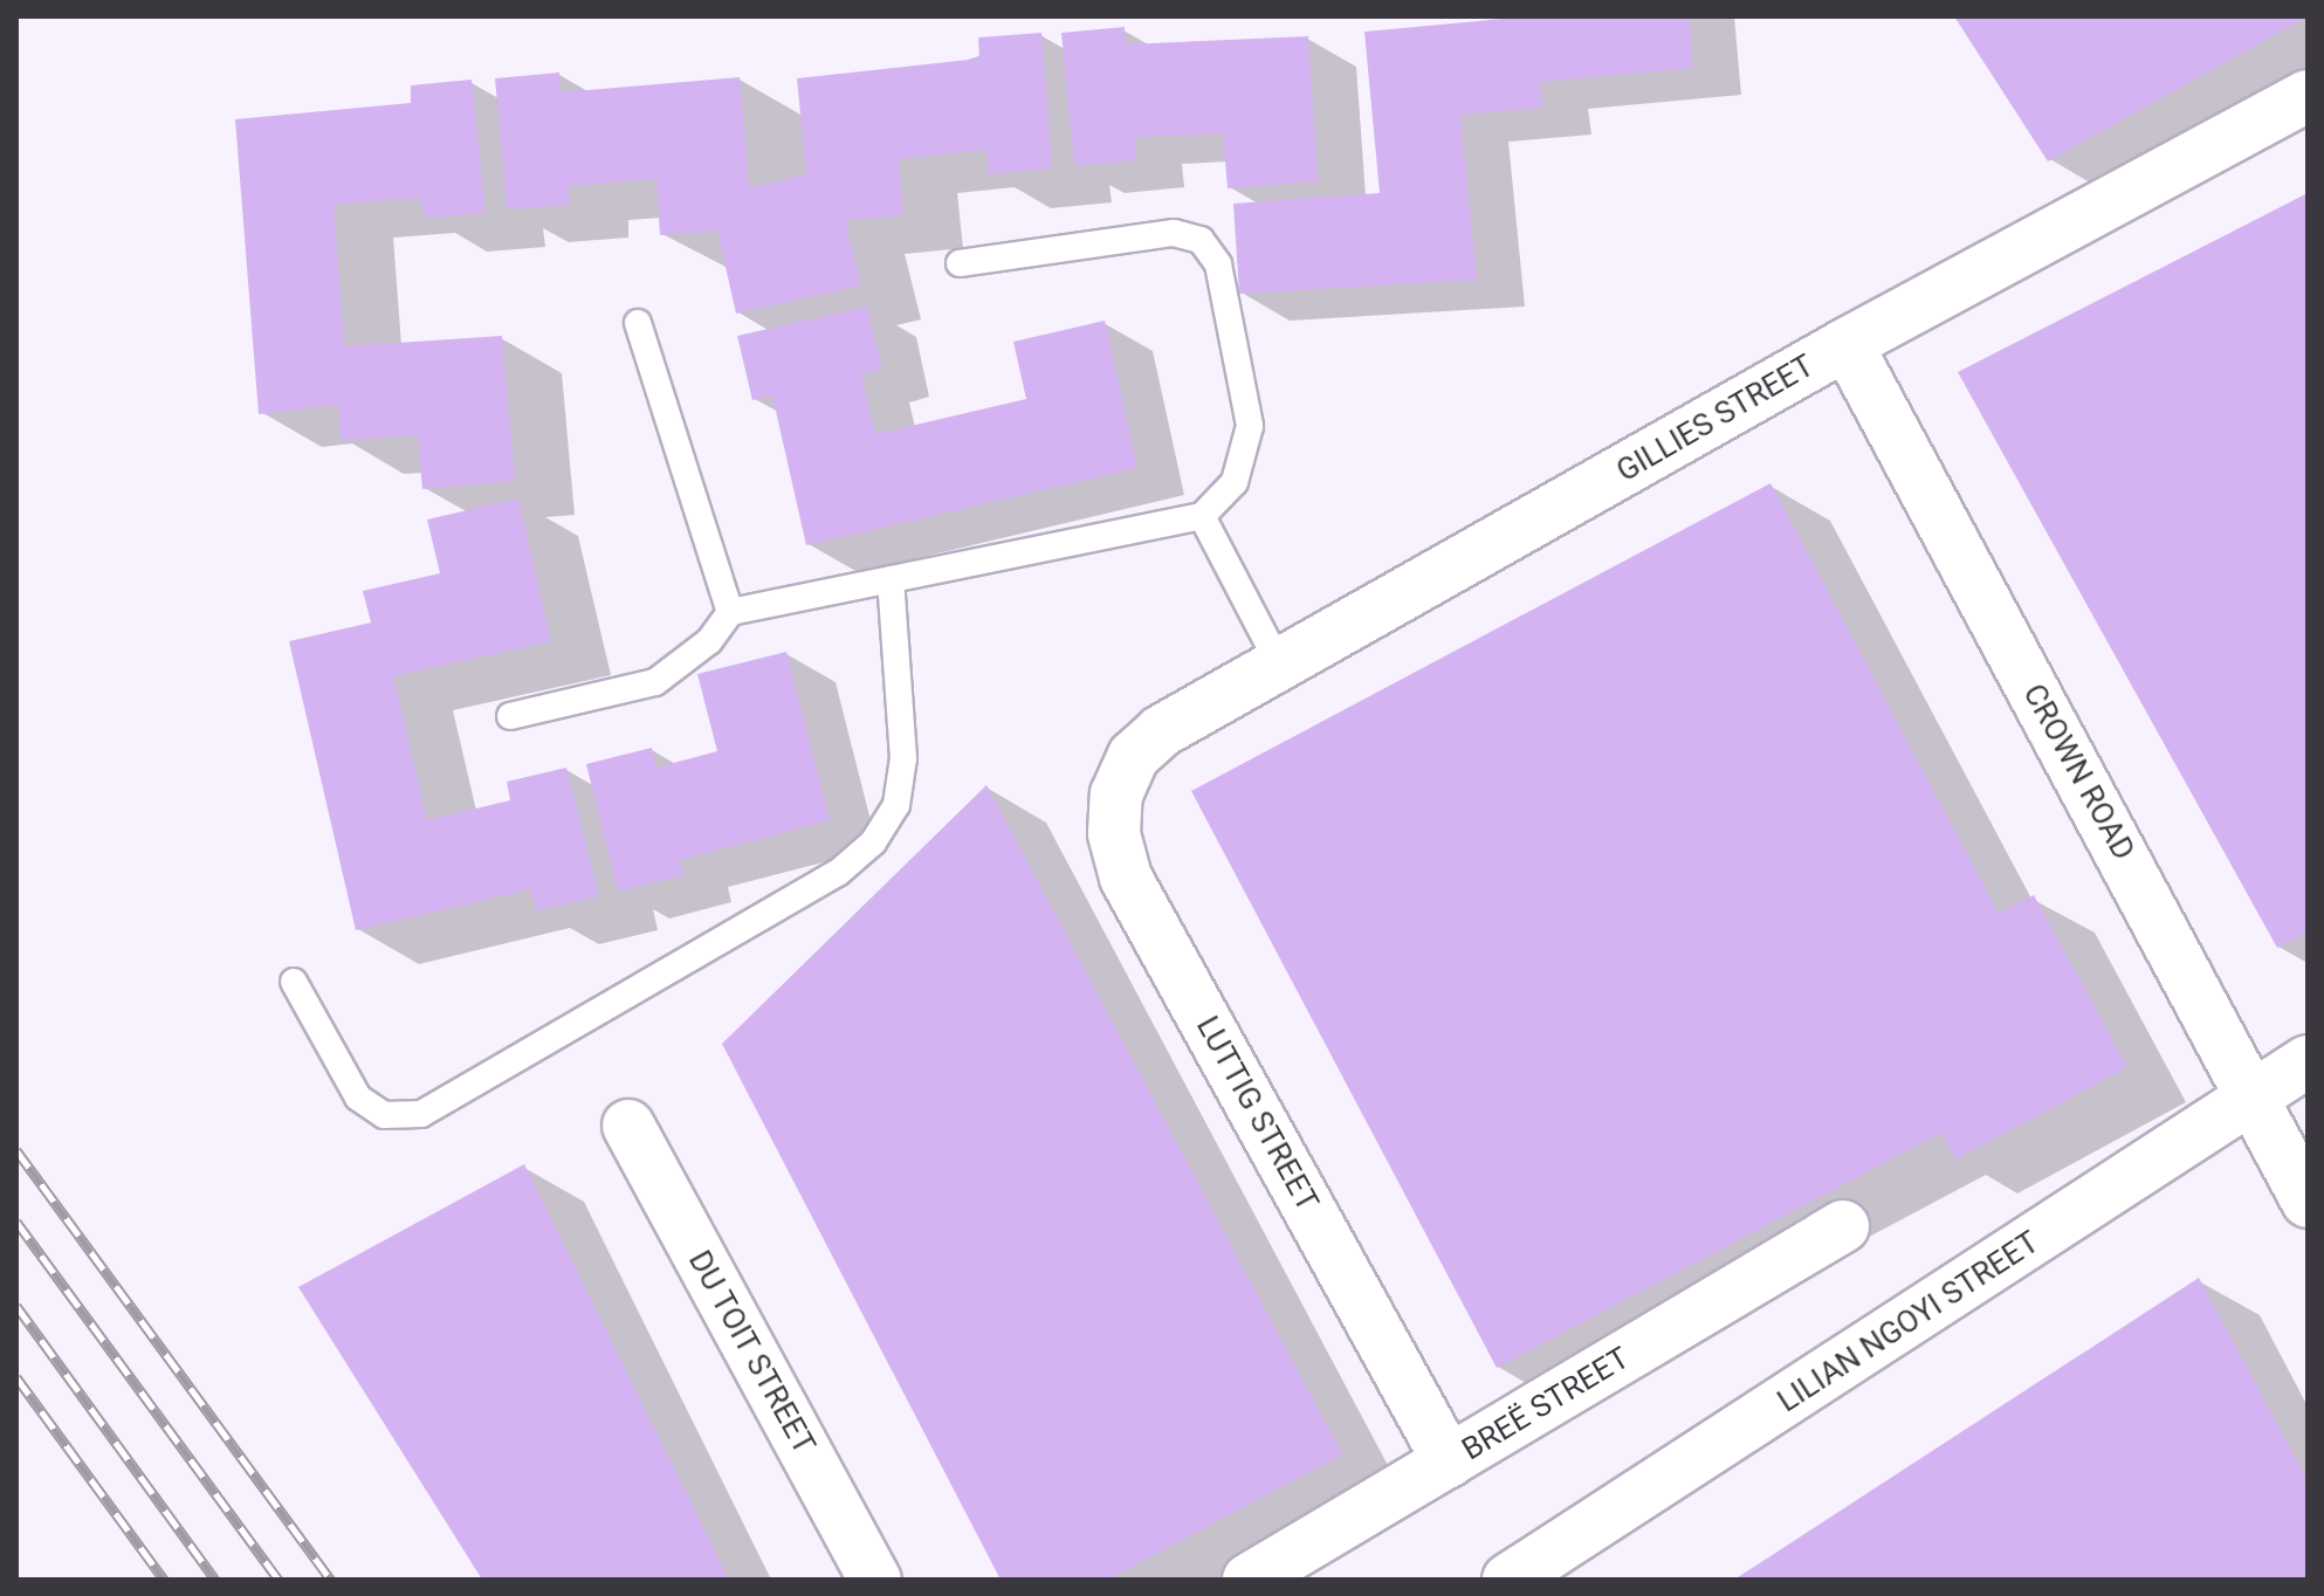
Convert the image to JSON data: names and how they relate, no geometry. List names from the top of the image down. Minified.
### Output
{"streets":{"street":["GILLIES STREET","CROWN ROAD","LUTTIG STREET","LILIAN NGOYI STREET","DU TOIT STREET","BREË STREET"]},"crossings":[["GILLIES STREET","CROWN ROAD"],["GILLIES STREET","LUTTIG STREET"],["CROWN ROAD","LILIAN NGOYI STREET"],["LUTTIG STREET","BREË STREET"]]}
